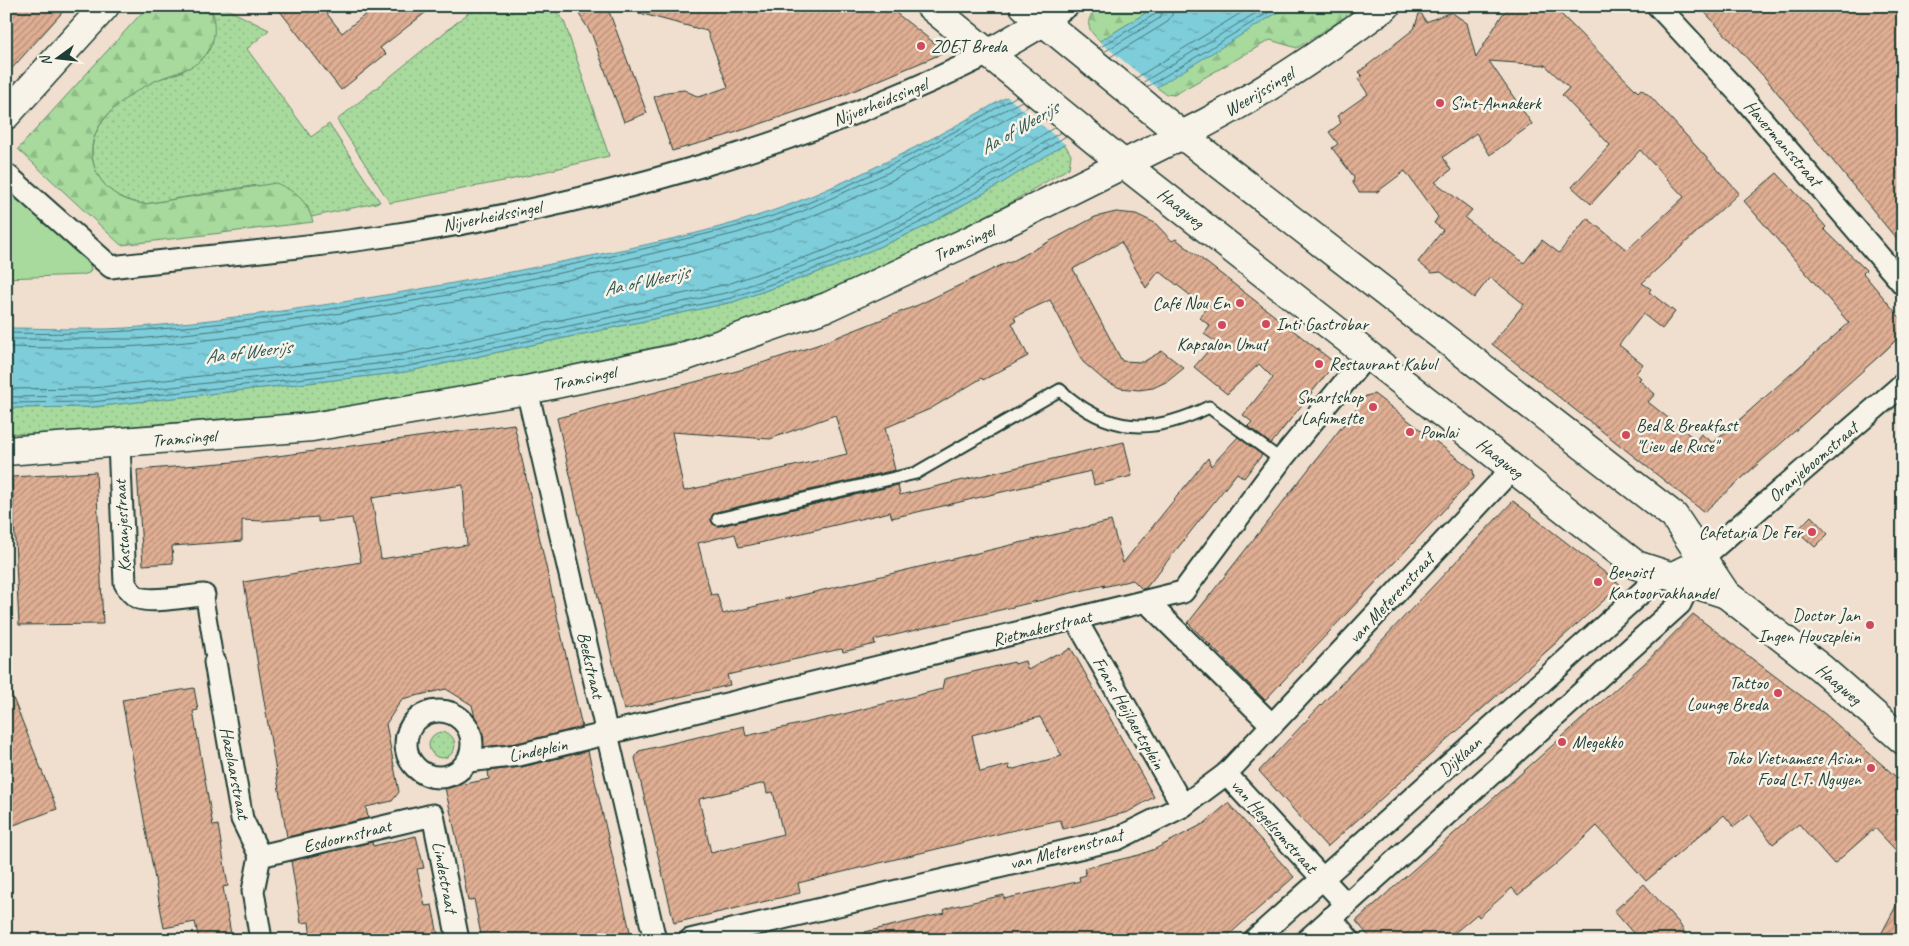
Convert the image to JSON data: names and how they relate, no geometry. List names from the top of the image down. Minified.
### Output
{"streets":{"main road":["Weerijssingel","Haagweg","Tramsingel"],"street":["Nijverheidssingel","Havermansstraat","Oranjeboomstraat","Kastanjestraat","van Meterenstraat","Rietmakerstraat","Beekstraat","Frans Heijlaertsplein","Lindeplein","Dijklaan","Hazelaarstraat","van Hegelsomstraat","Esdoornstraat","Lindestraat"]},"crossings":[["Weerijssingel","Haagweg"],["Weerijssingel","Tramsingel"],["Nijverheidssingel","Haagweg"],["Haagweg","Tramsingel"],["Haagweg","Oranjeboomstraat"],["Haagweg","van Meterenstraat"],["Haagweg","Rietmakerstraat"],["Haagweg","Dijklaan"],["Tramsingel","Kastanjestraat"],["Tramsingel","Beekstraat"],["Oranjeboomstraat","Dijklaan"],["van Meterenstraat","Frans Heijlaertsplein"],["van Meterenstraat","van Hegelsomstraat"],["Rietmakerstraat","Beekstraat"],["Rietmakerstraat","Frans Heijlaertsplein"],["Rietmakerstraat","Lindeplein"],["Beekstraat","Lindeplein"],["Dijklaan","van Hegelsomstraat"],["Hazelaarstraat","Esdoornstraat"],["Esdoornstraat","Lindestraat"]],"water":["Aa of Weerijs"],"places":["ZOET Breda","Sint-Annakerk","Café Nou En","Inti Gastrobar","Kapsalon Umut","Restaurant Kabul","Smartshop Lafumette","Pomlai","Bed & Breakfast \"Lieu de Ruse\"","Cafetaria De Fer","Benoist Kantoorvakhandel","Doctor Jan Ingen Houszplein","Tattoo Lounge Breda","Megekko","Toko Vietnamese Asian Food L.T. Nguyen"],"north":"left"}
